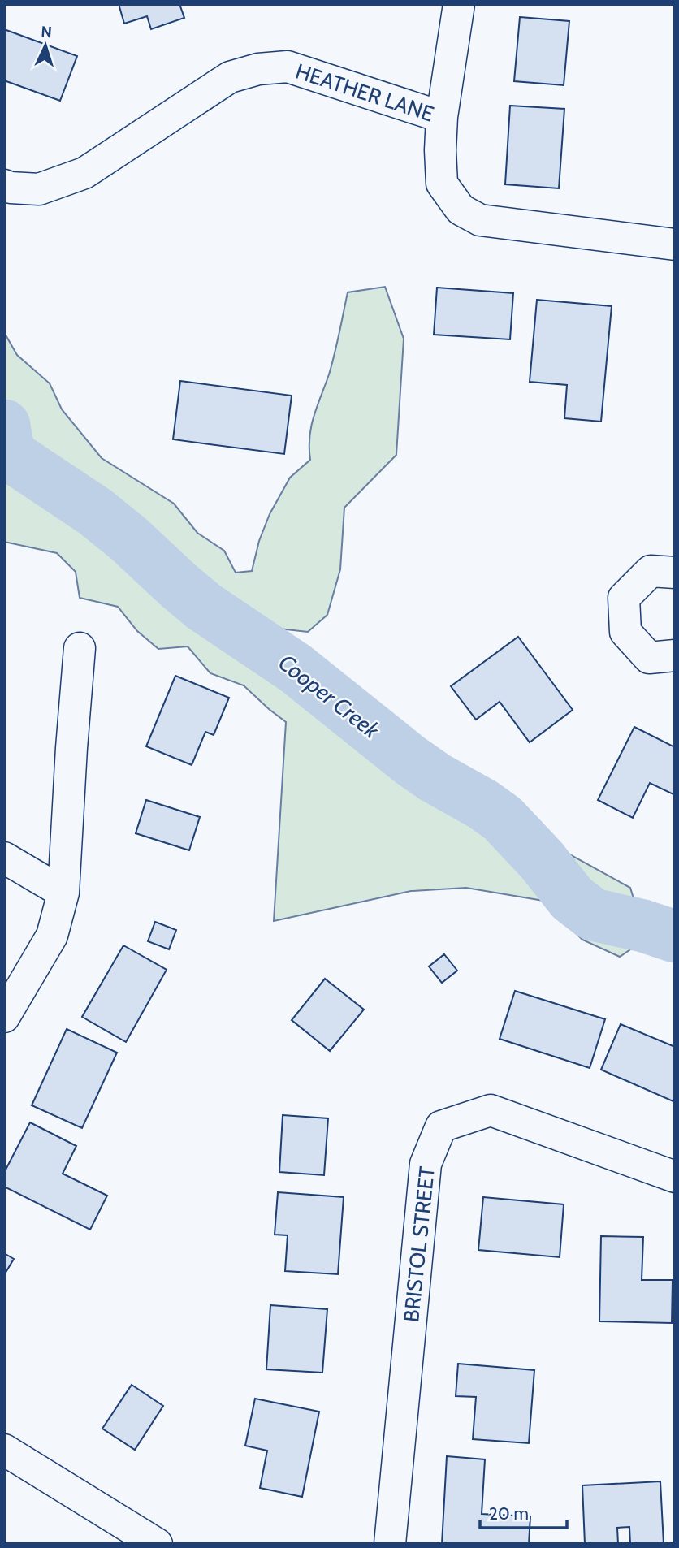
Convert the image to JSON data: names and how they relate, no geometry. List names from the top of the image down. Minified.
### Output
{"streets":{"street":["HEATHER LANE","BRISTOL STREET"]},"water":["Cooper Creek"],"scale_bar":"20 m","north":"top"}
